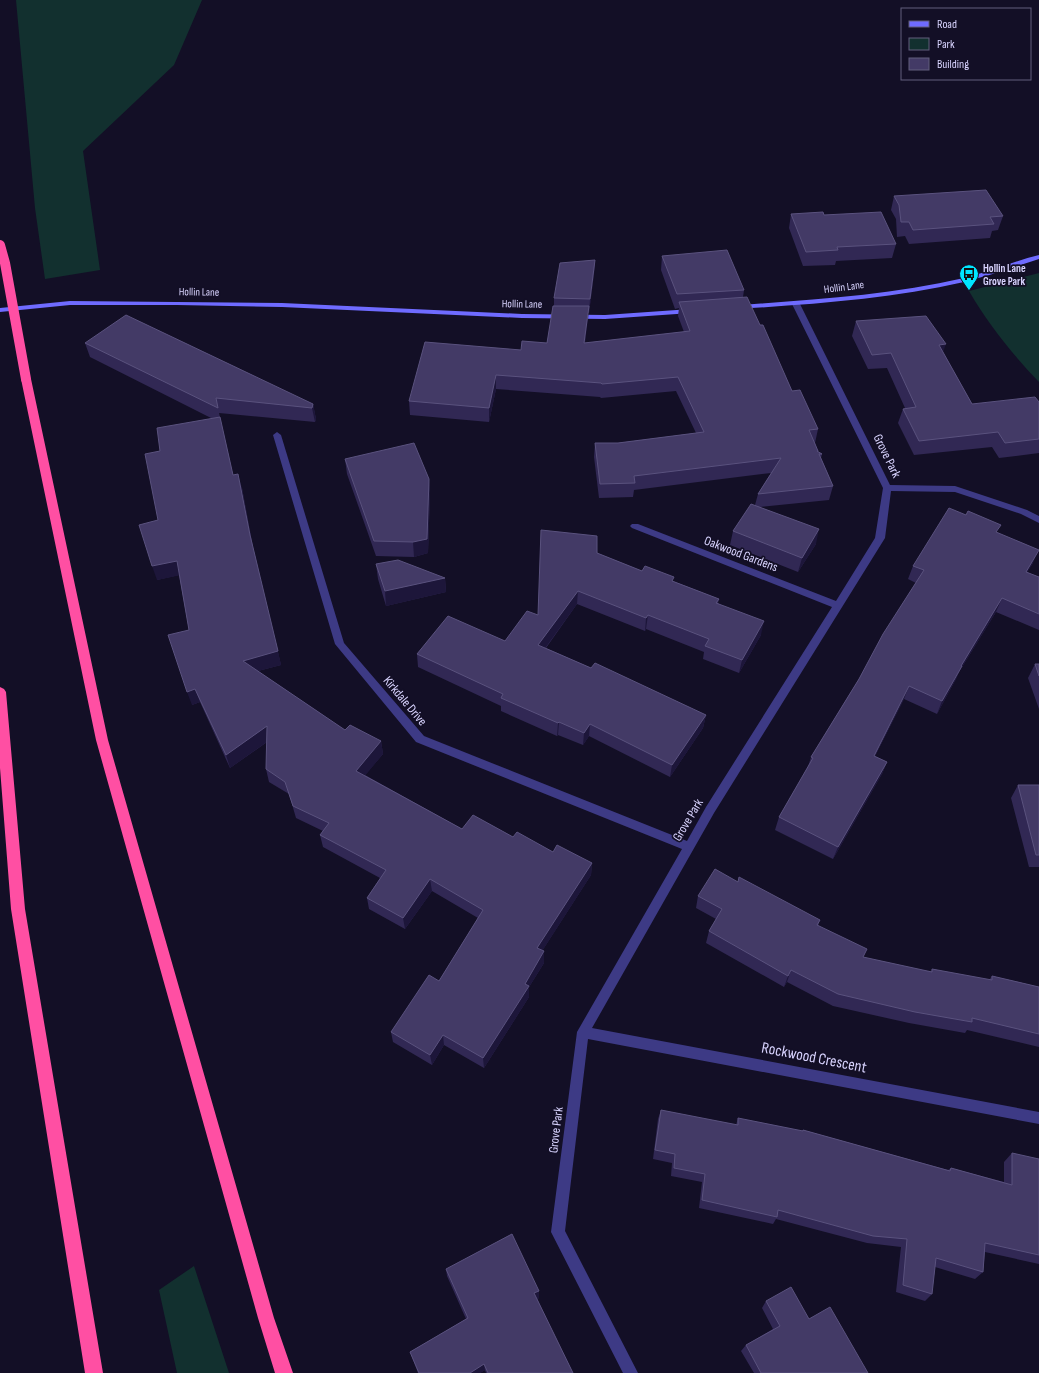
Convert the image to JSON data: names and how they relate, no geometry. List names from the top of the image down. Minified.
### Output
{"streets":{"street":["Hollin Lane","Grove Park","Oakwood Gardens","Kirkdale Drive","Rockwood Crescent"]},"crossings":[["Hollin Lane","Grove Park"],["Grove Park","Oakwood Gardens"],["Grove Park","Kirkdale Drive"],["Grove Park","Rockwood Crescent"]],"places":{"bus stop":["Hollin Lane Grove Park"]},"legend":["Road","Park","Building"]}
